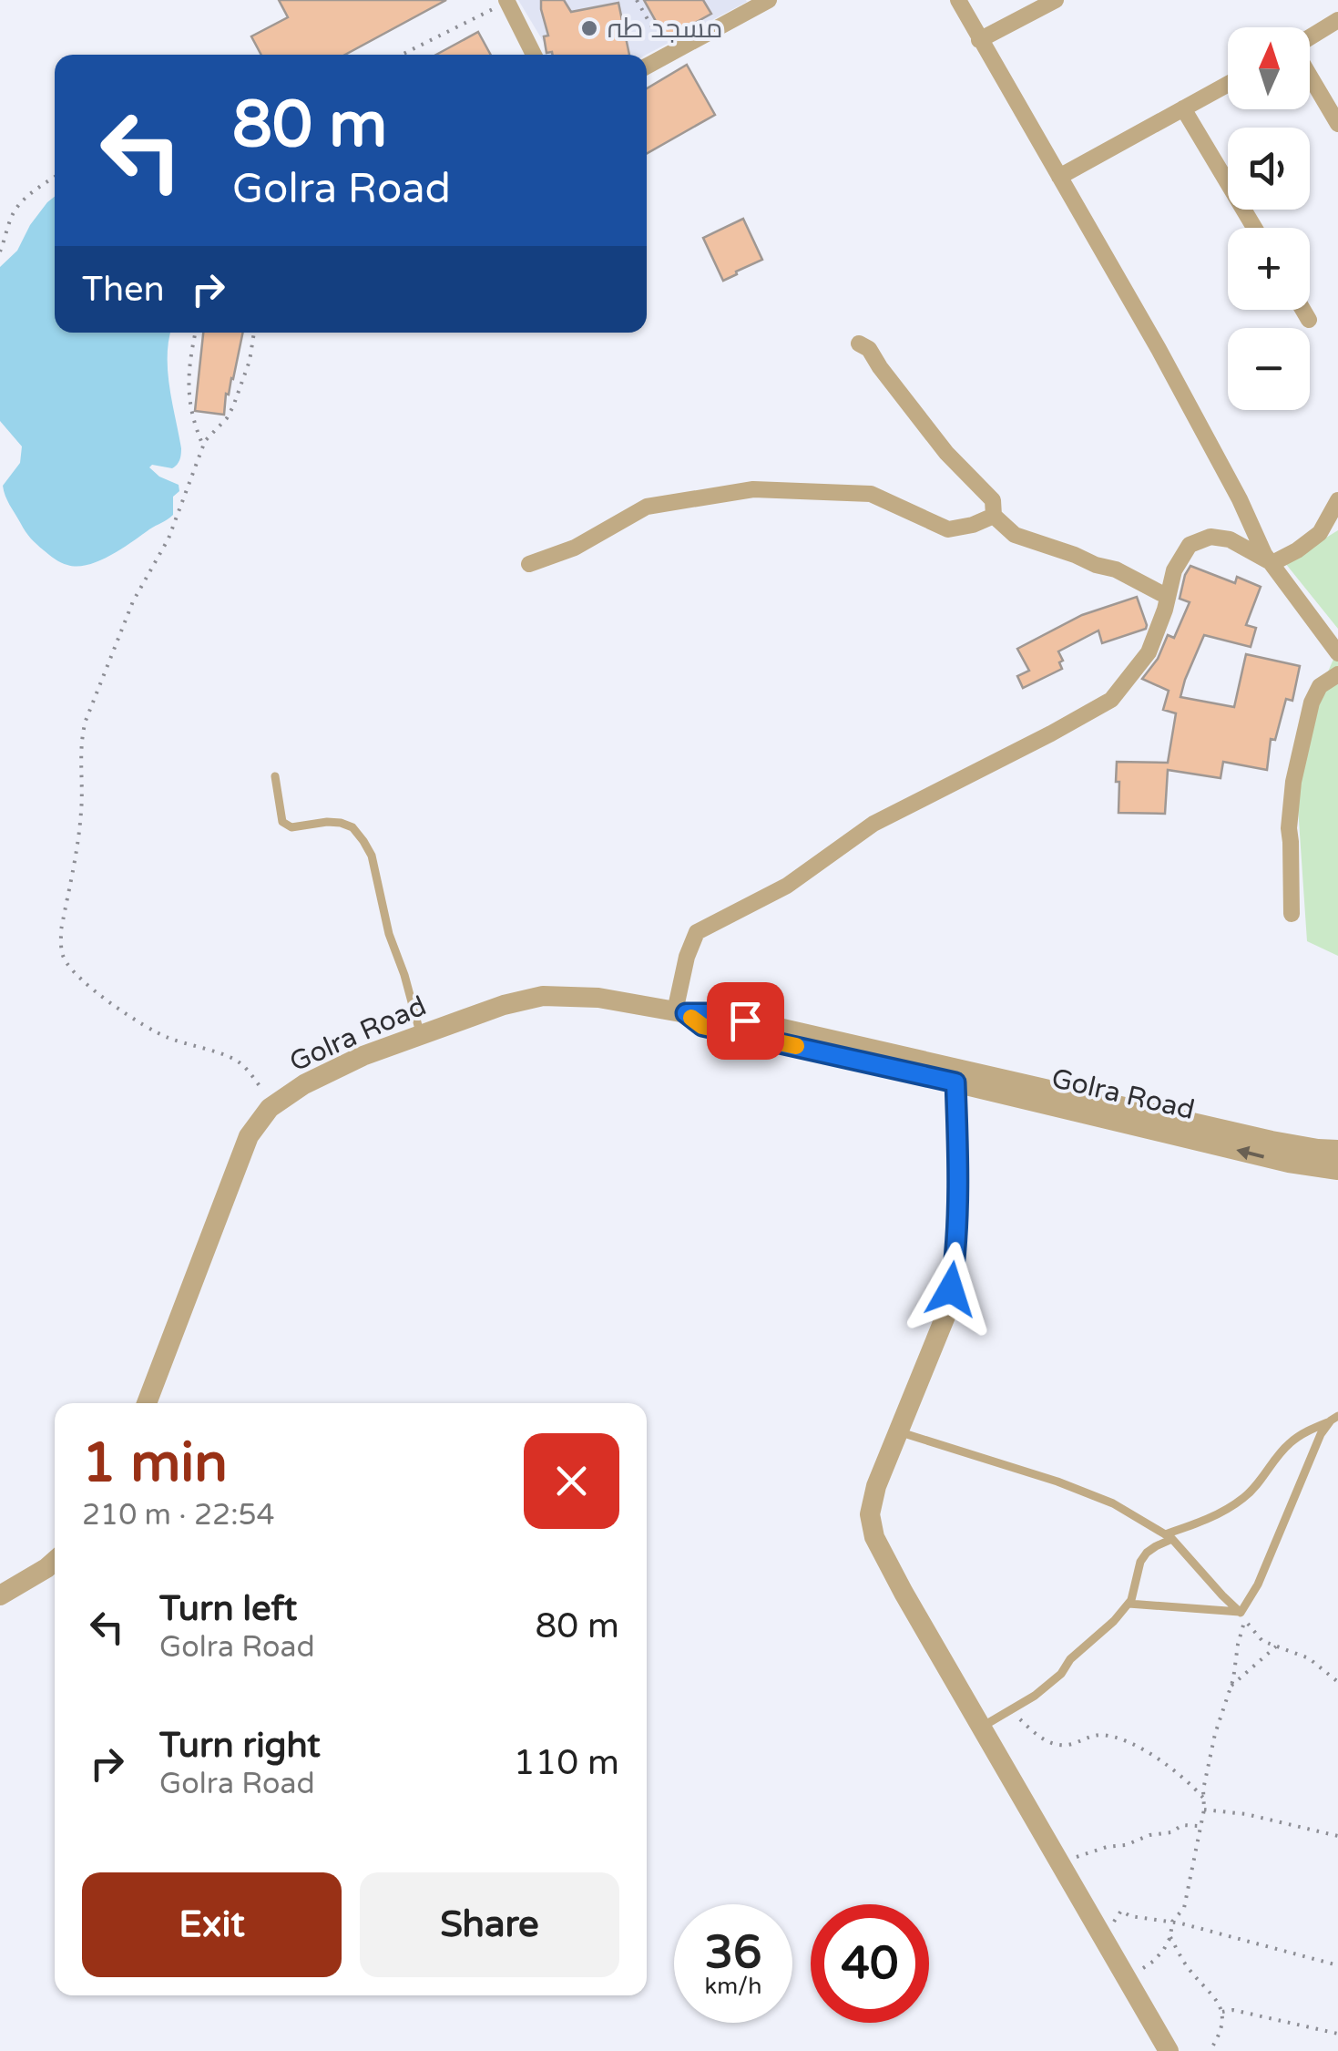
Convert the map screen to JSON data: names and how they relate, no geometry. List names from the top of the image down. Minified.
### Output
{"streets":{"street":["Golra Road"]},"places":["مسجد طہ"],"north":"top","page":{"map_buttons":["+","−"],"turn":["80 m","Golra Road"],"then":"Then","heading":["1 min","210 m · 22:54"],"list":[{"name":"Turn left","note":"Golra Road","value":"80 m"},{"name":"Turn right","note":"Golra Road","value":"110 m"}],"buttons":["Exit","Share"],"speed":"36 km/h","limit":"40"}}
